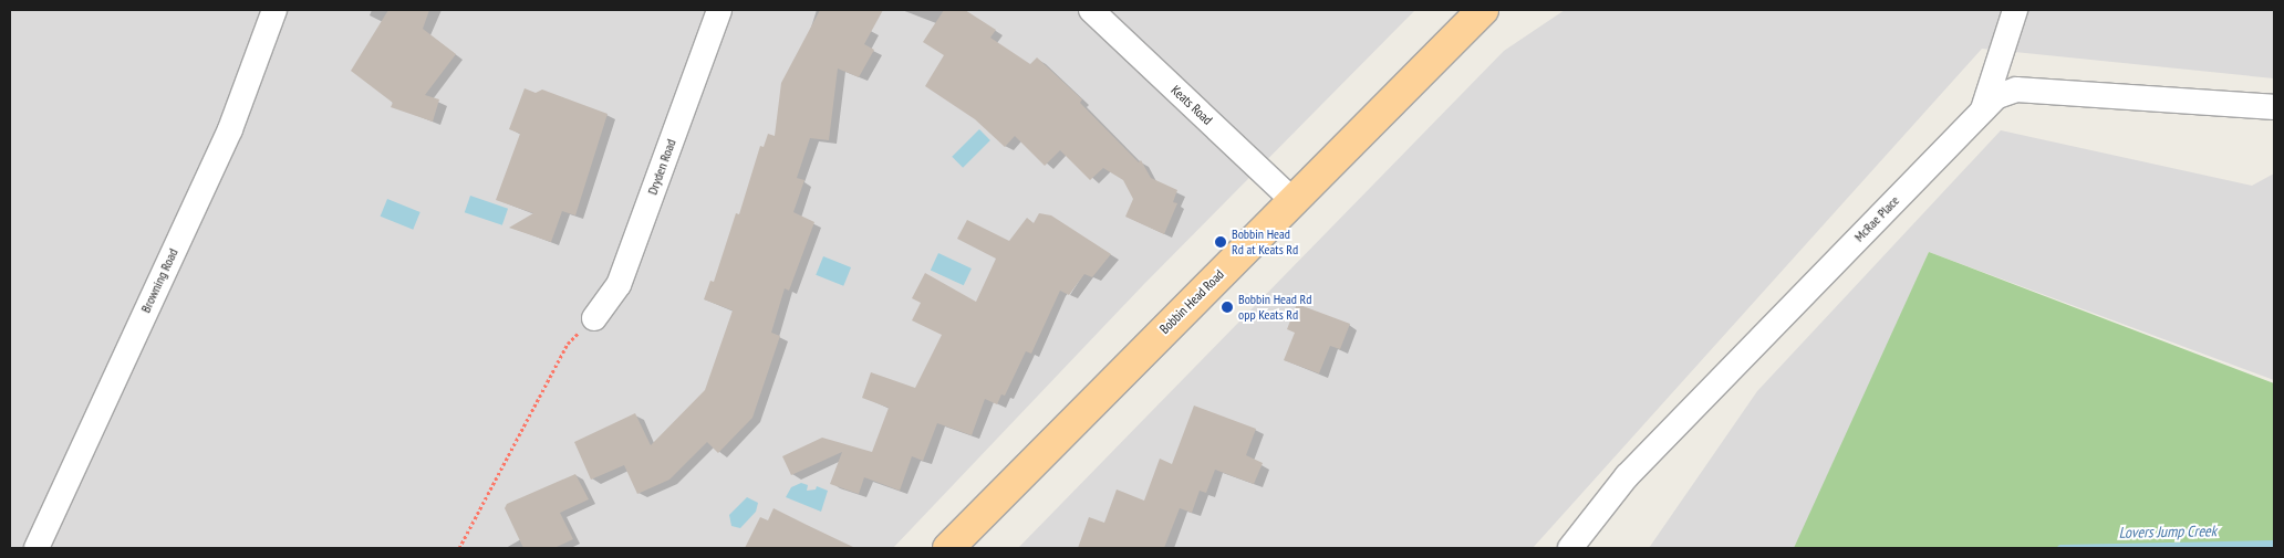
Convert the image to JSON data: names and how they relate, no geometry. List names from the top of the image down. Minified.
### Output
{"streets":{"main road":["Bobbin Head Road"],"street":["Keats Road","Dryden Road","McRae Place","Browning Road"]},"crossings":[["Keats Road","Bobbin Head Road"]],"water":["Lovers Jump Creek"],"places":["Bobbin Head Rd at Keats Rd","Bobbin Head Rd opp Keats Rd"]}
